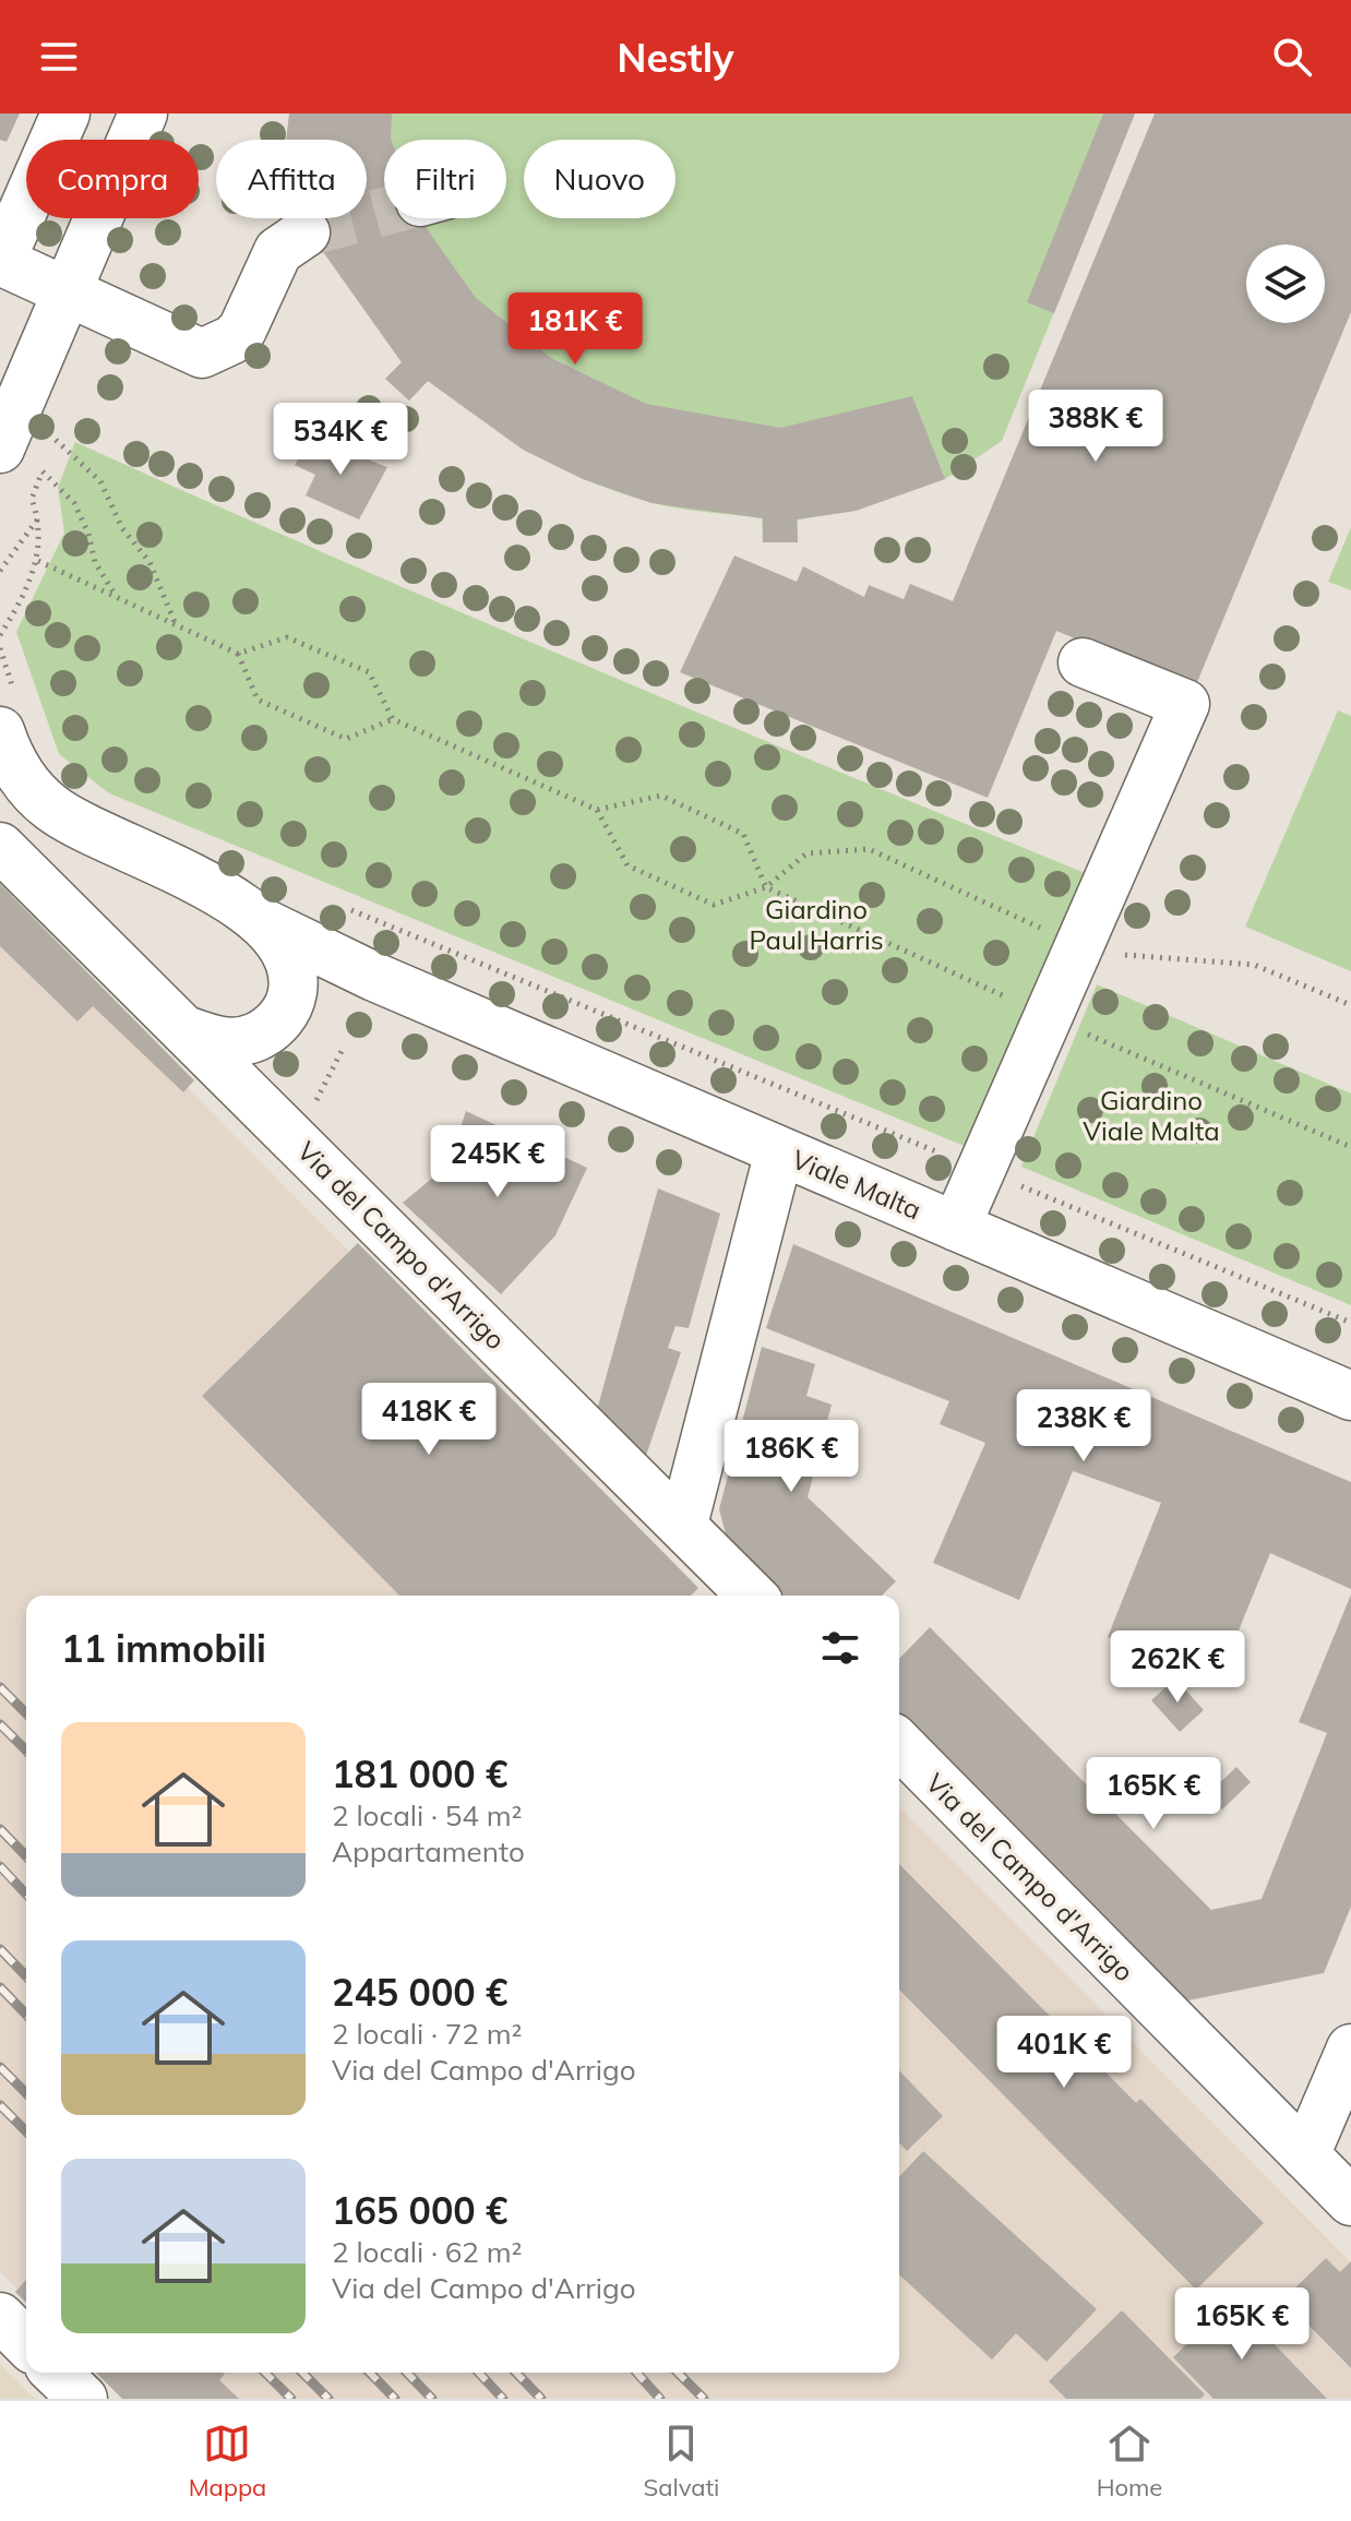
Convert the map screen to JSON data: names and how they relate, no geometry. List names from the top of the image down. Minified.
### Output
{"streets":{"street":["Viale Malta","Via del Campo d'Arrigo"]},"parks":["Giardino Paul Harris","Giardino Viale Malta"],"page":{"header":"Nestly","chip":["Compra","Affitta","Filtri","Nuovo"],"price":["181K €","388K €","534K €","245K €","418K €","238K €","186K €","262K €","165K €","401K €","165K €"],"heading":"11 immobili","list":[{"name":"181 000 €","note":"2 locali · 54 m² · Appartamento"},{"name":"245 000 €","note":"2 locali · 72 m² · Via del Campo d'Arrigo"},{"name":"165 000 €","note":"2 locali · 62 m² · Via del Campo d'Arrigo"}],"tabs":["Mappa","Salvati","Home"]}}
